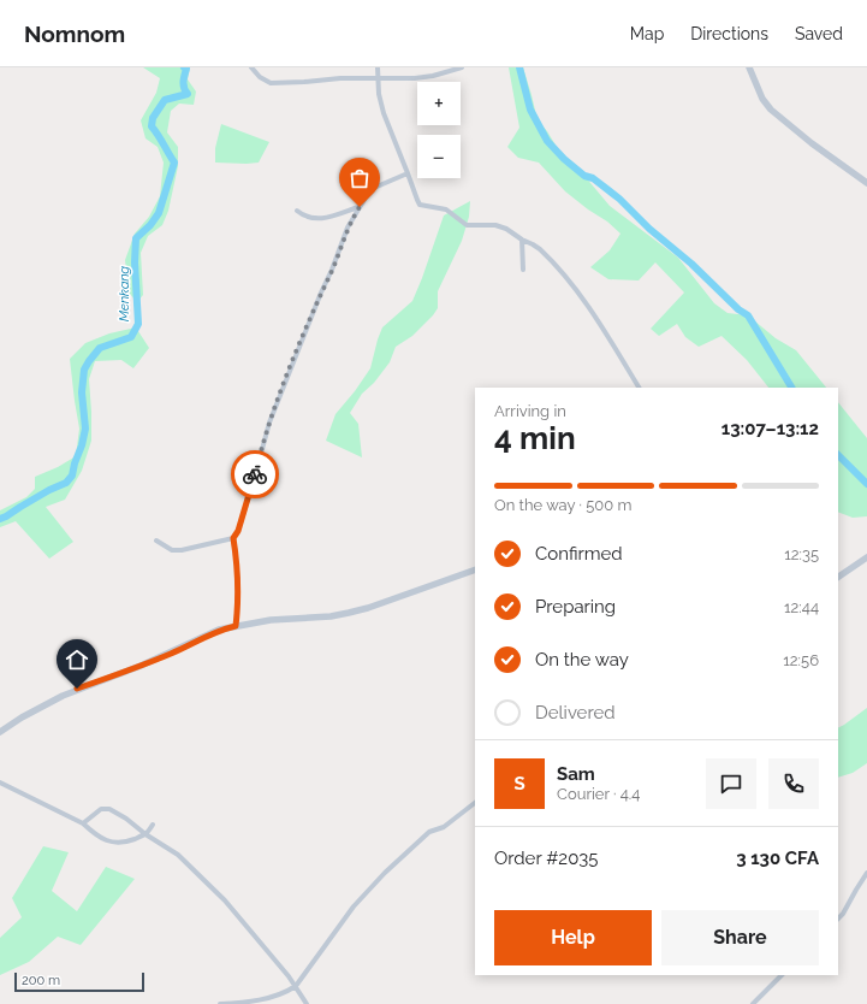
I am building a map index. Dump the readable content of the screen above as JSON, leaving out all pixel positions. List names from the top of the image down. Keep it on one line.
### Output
{"water":["Menkang"],"scale_bar":"200 m","page":{"header":"Nomnom","nav":["Map","Directions","Saved"],"map_buttons":["+","−"],"heading":["4 min","Arriving in","13:07–13:12"],"panel":["Sam","Courier · 4.4","Order #2035","3 130 CFA"],"bar":"On the way · 500 m","list":[["Confirmed","12:35"],["Preparing","12:44"],["On the way","12:56"],"Delivered"],"round":"S","buttons":["Help","Share"],"scale":"200 m"}}
